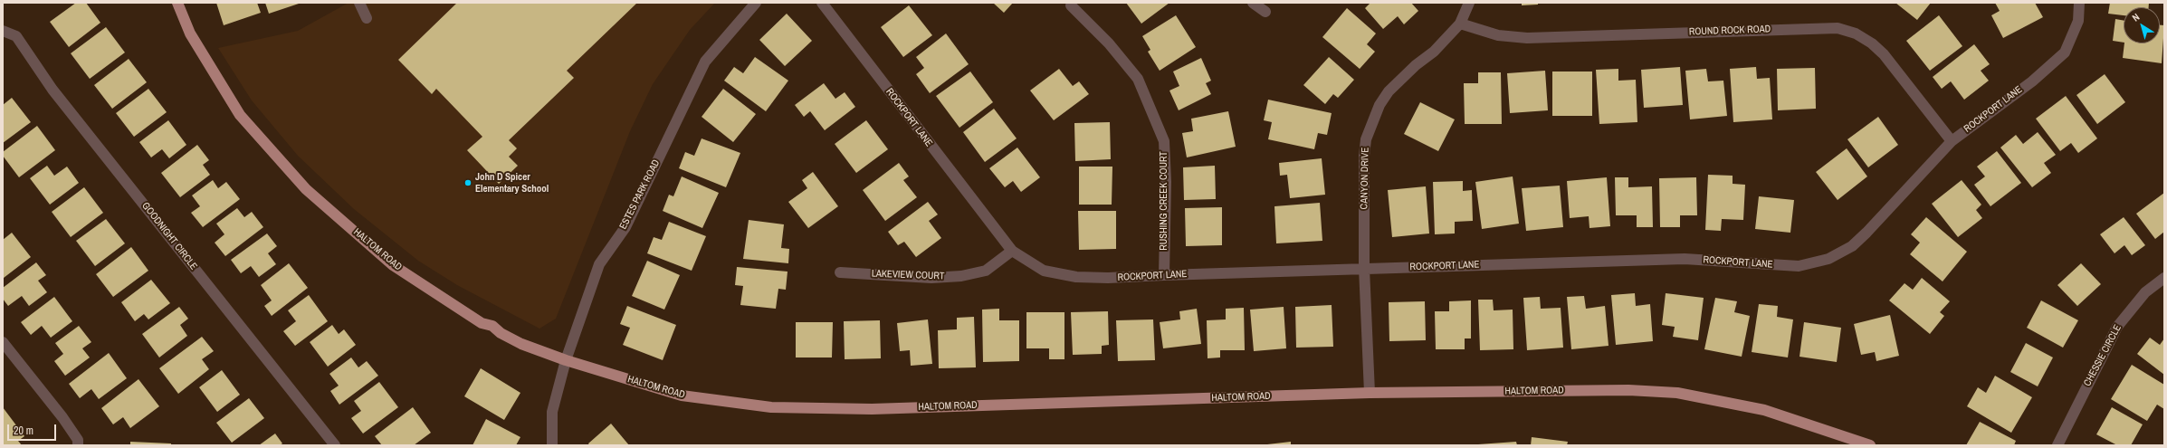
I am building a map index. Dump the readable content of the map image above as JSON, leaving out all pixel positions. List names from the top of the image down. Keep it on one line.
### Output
{"streets":{"main road":["HALTOM ROAD"],"street":["ROUND ROCK ROAD","ROCKPORT LANE","CANYON DRIVE","ESTES PARK ROAD","RUSHING CREEK COURT","GOODNIGHT CIRCLE","LAKEVIEW COURT","CHESSIE CIRCLE"]},"crossings":[["ROUND ROCK ROAD","ROCKPORT LANE"],["ROUND ROCK ROAD","CANYON DRIVE"],["ROCKPORT LANE","CANYON DRIVE"],["ROCKPORT LANE","RUSHING CREEK COURT"],["ROCKPORT LANE","LAKEVIEW COURT"],["CANYON DRIVE","HALTOM ROAD"],["ESTES PARK ROAD","HALTOM ROAD"]],"places":["John D Spicer Elementary School"],"scale_bar":"20 m","north":"top left"}
